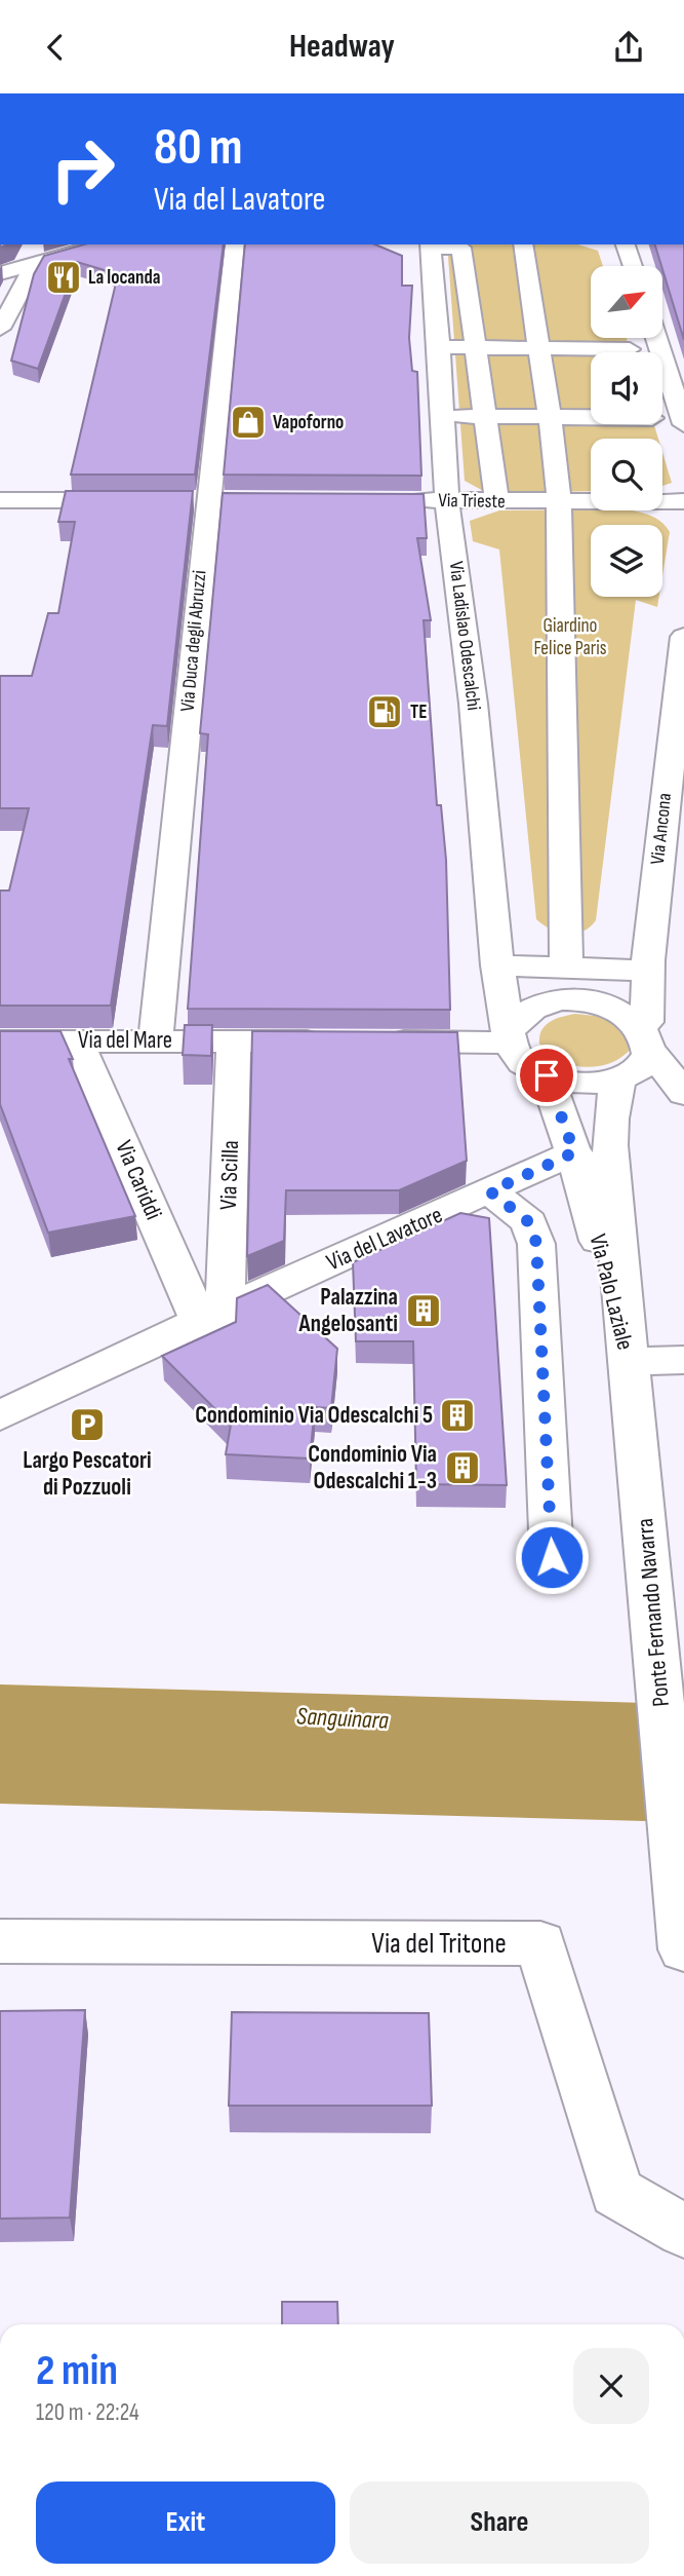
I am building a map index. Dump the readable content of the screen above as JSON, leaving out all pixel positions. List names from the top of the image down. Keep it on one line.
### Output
{"streets":{"street":["Via Trieste","Via Ladislao Odescalchi","Via Duca degli Abruzzi","Via Ancona","Via del Mare","Via Scilla","Via Cariddi","Via del Lavatore","Via Palo Laziale","Ponte Fernando Navarra","Via del Tritone"]},"crossings":[["Via Trieste","Via Ladislao Odescalchi"],["Via Duca degli Abruzzi","Via del Mare"],["Via del Mare","Via Scilla"],["Via del Mare","Via Cariddi"],["Via Scilla","Via Cariddi"],["Via Scilla","Via del Lavatore"],["Via Cariddi","Via del Lavatore"],["Via del Lavatore","Via Palo Laziale"],["Via Palo Laziale","Ponte Fernando Navarra"]],"water":["Sanguinara"],"parks":["Giardino Felice Paris"],"places":{"restaurant":["La locanda"],"shop":["Vapoforno"],"fuel station":["TE"],"building":["Palazzina Angelosanti","Condominio Via Odescalchi 5","Condominio Via Odescalchi 1-3"],"parking":["Largo Pescatori di Pozzuoli"]},"north":"top right","page":{"header":"Headway","turn":["80 m","Via del Lavatore"],"heading":["2 min","120 m · 22:24"],"buttons":["Exit","Share"]}}
